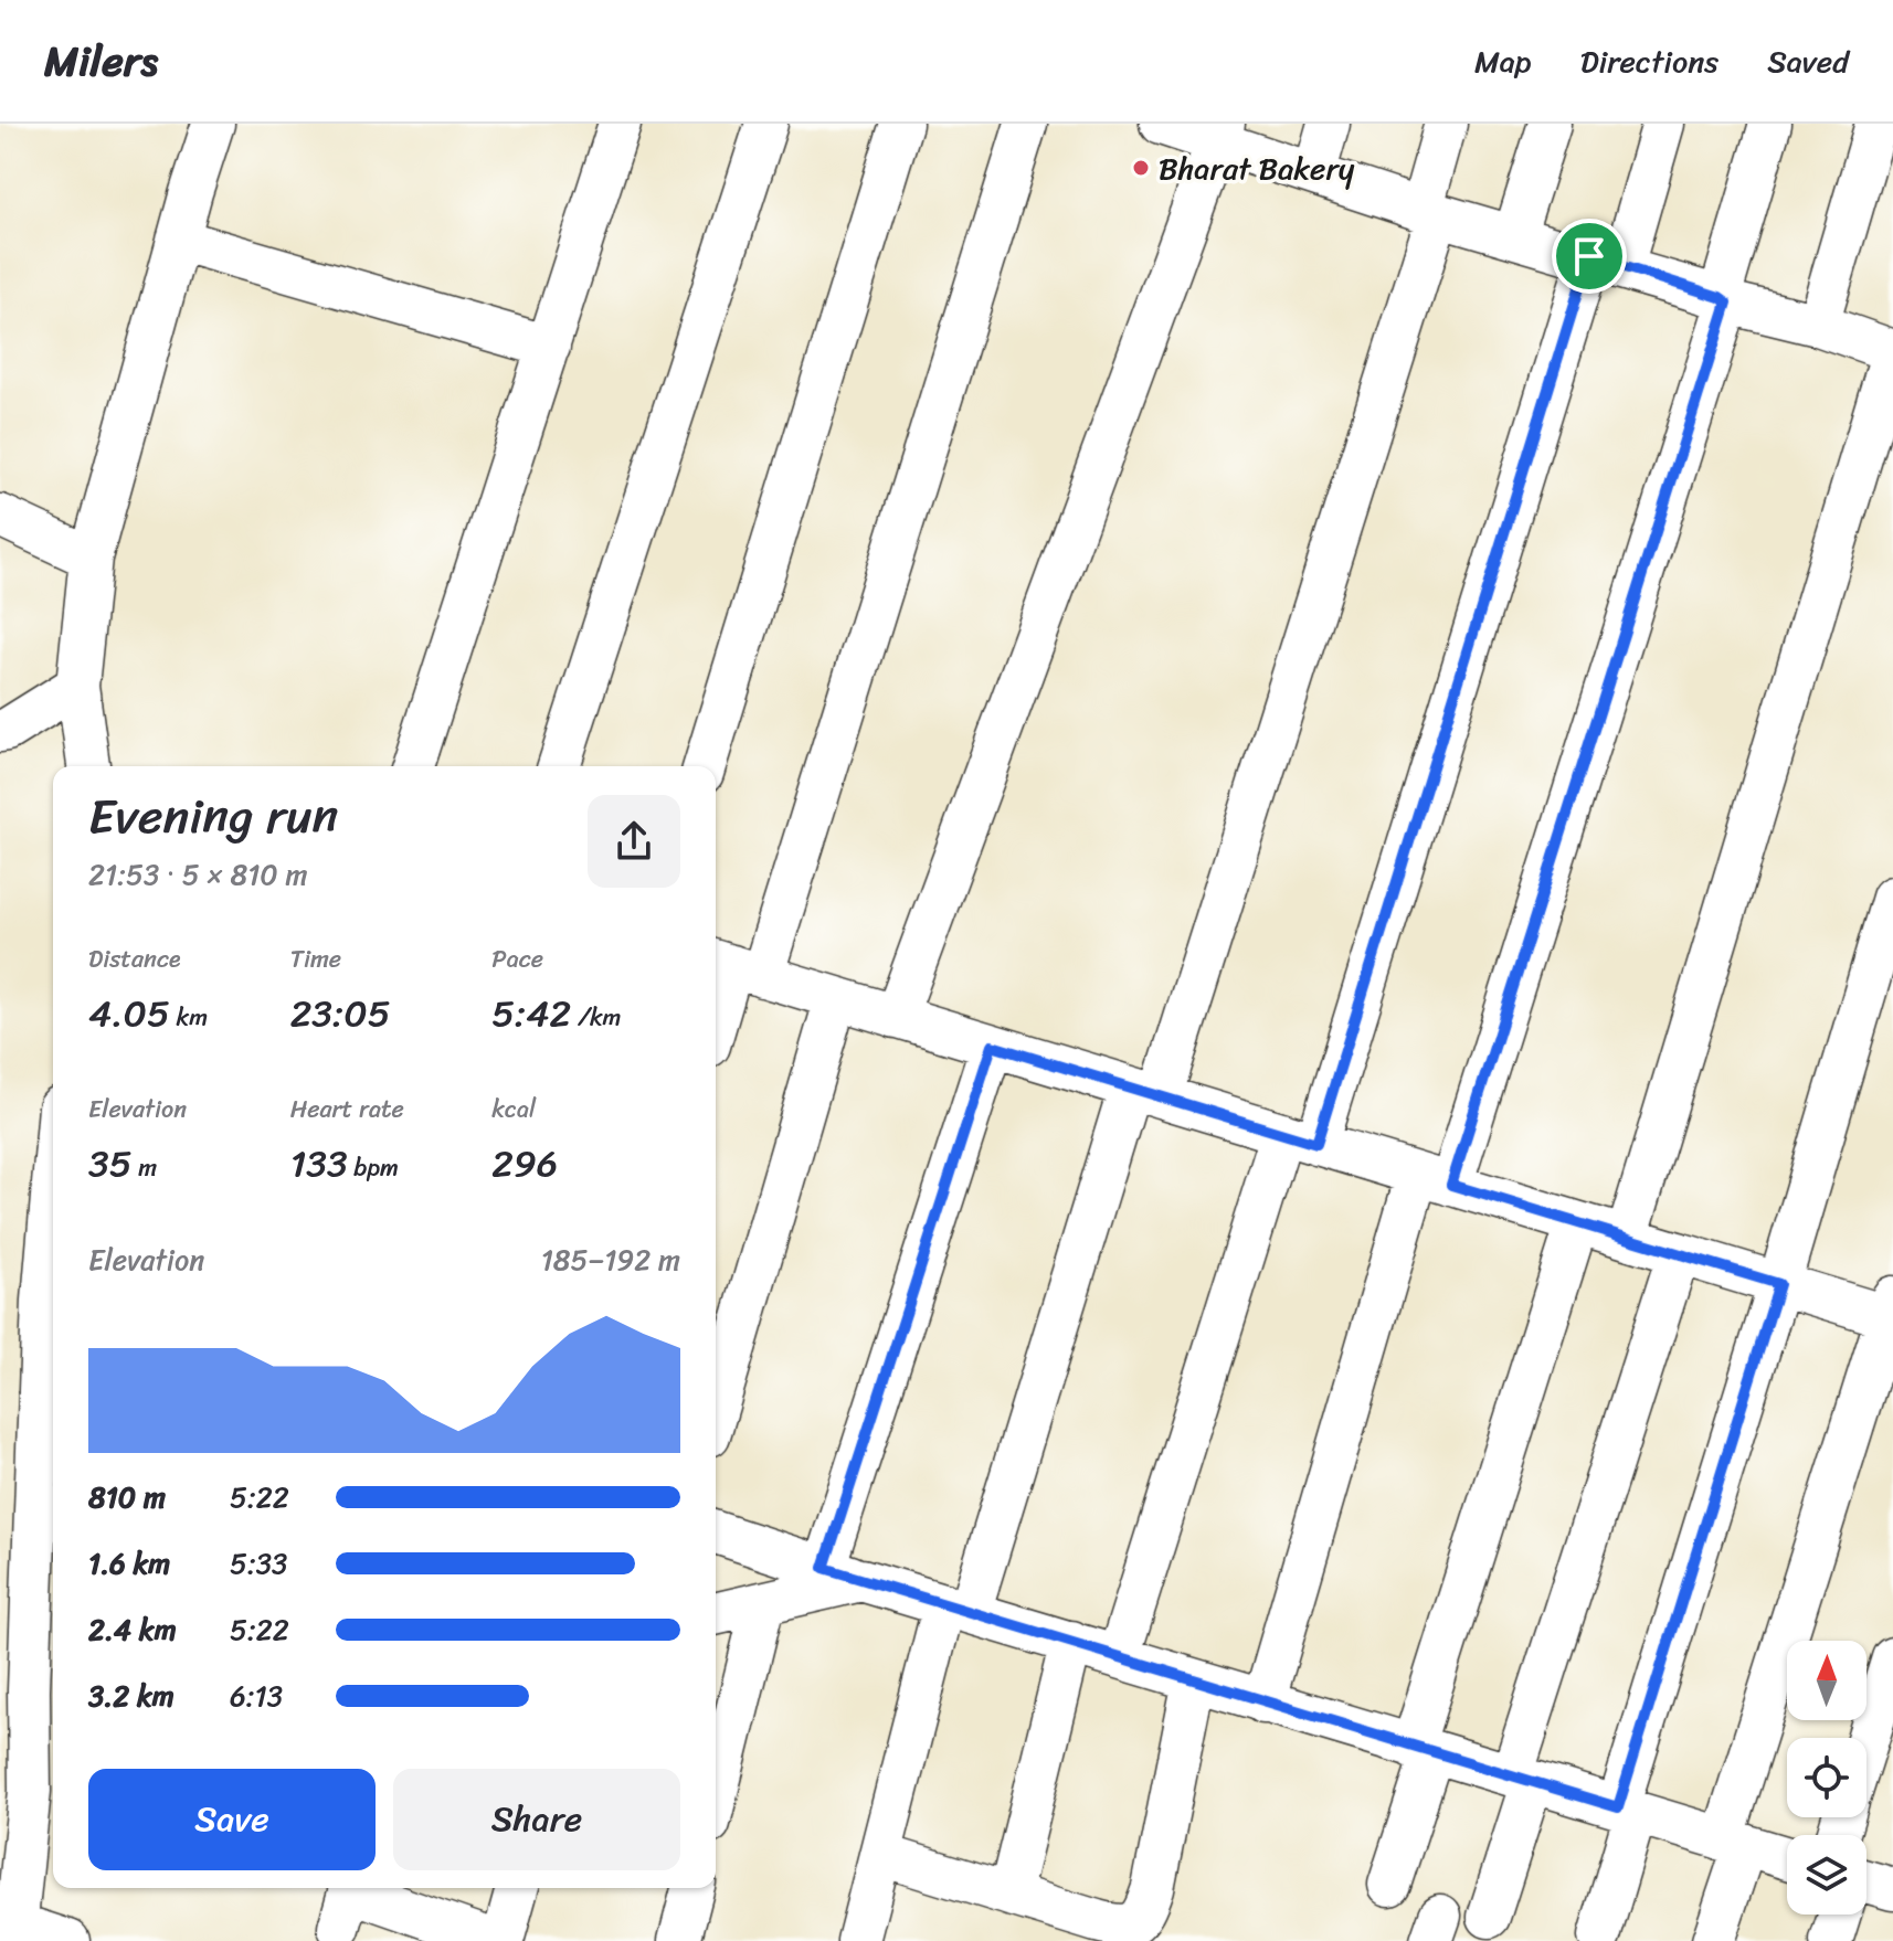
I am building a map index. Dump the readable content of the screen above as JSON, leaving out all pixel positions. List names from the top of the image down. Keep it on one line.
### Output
{"places":["Bharat Bakery"],"north":"top","page":{"header":"Milers","nav":["Map","Directions","Saved"],"heading":["Evening run","21:53 · 5 × 810 m"],"stats":[["Distance","4.05 km"],["Time","23:05"],["Pace","5:42 /km"],["Elevation","35 m"],["Heart rate","133 bpm"],["kcal","296"]],"chart":["Elevation","185–192 m"],"list":[{"name":"810 m","note":"5:22"},{"name":"1.6 km","note":"5:33"},{"name":"2.4 km","note":"5:22"},{"name":"3.2 km","note":"6:13"}],"buttons":["Save","Share"]}}
